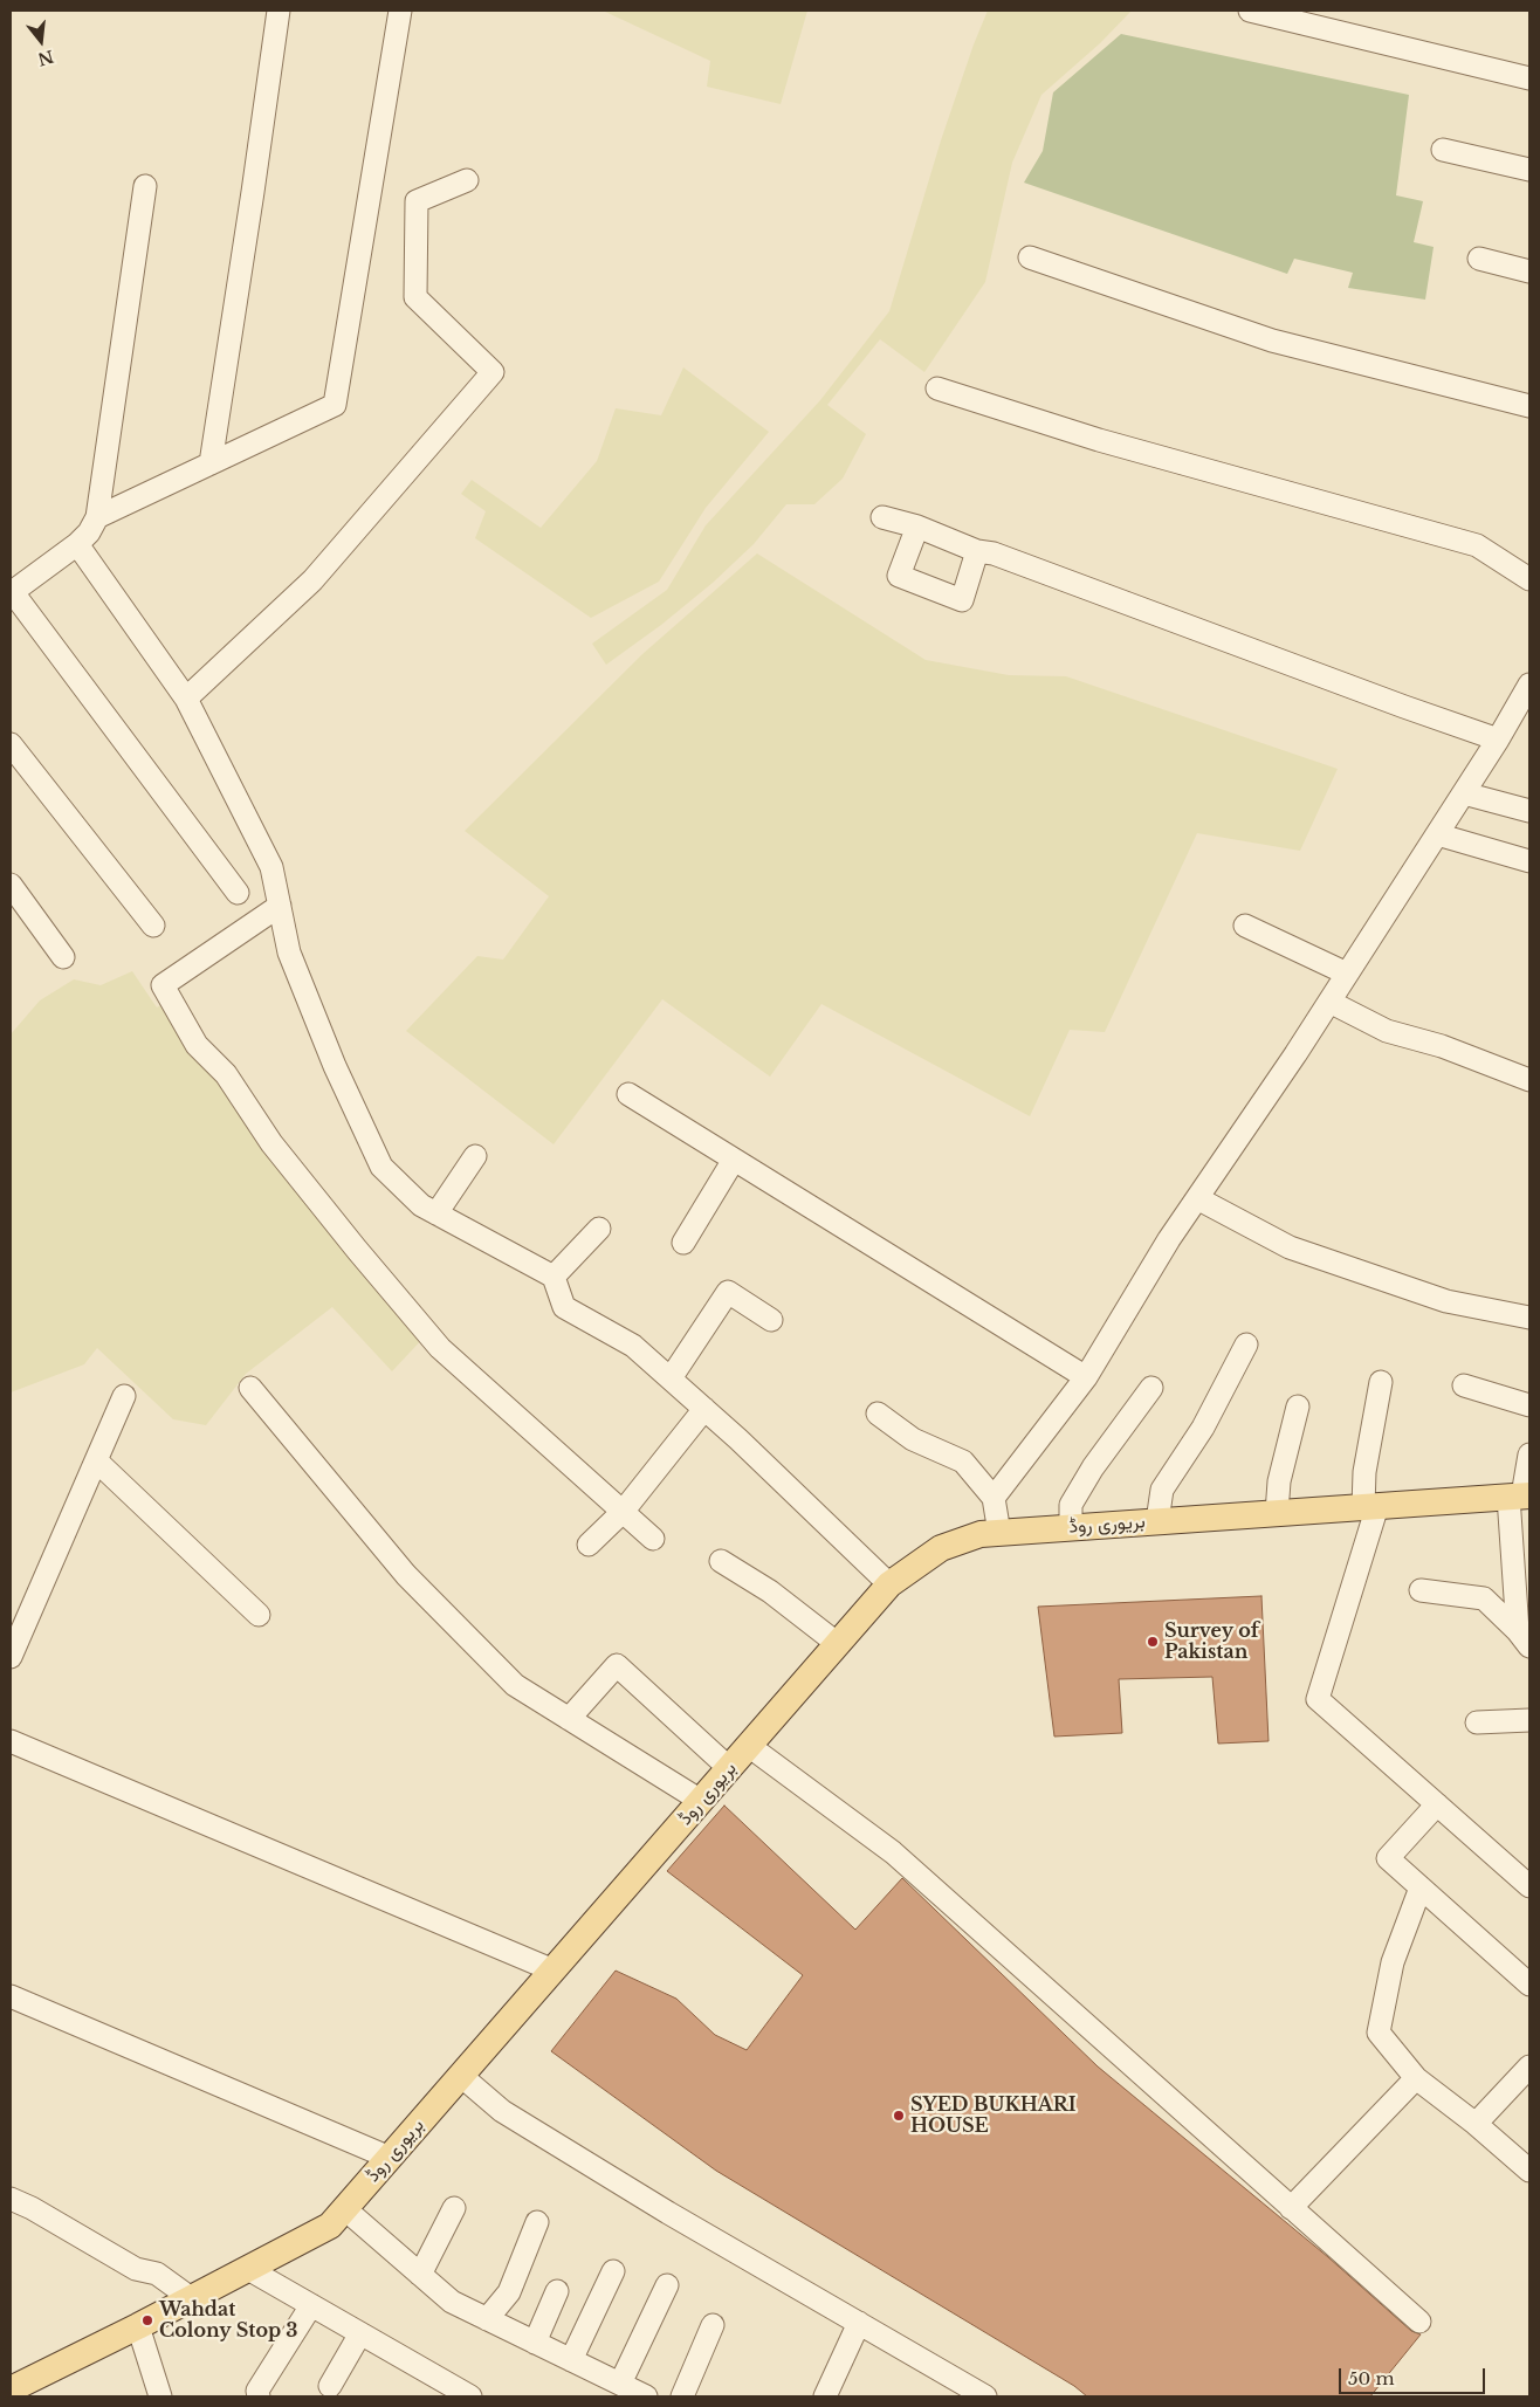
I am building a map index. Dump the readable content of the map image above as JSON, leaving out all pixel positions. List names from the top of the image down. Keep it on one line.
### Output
{"streets":{"main road":["بریوری روڈ"]},"places":["Survey of Pakistan","SYED BUKHARI HOUSE","Wahdat Colony Stop 3"],"scale_bar":"50 m","north":"bottom"}
